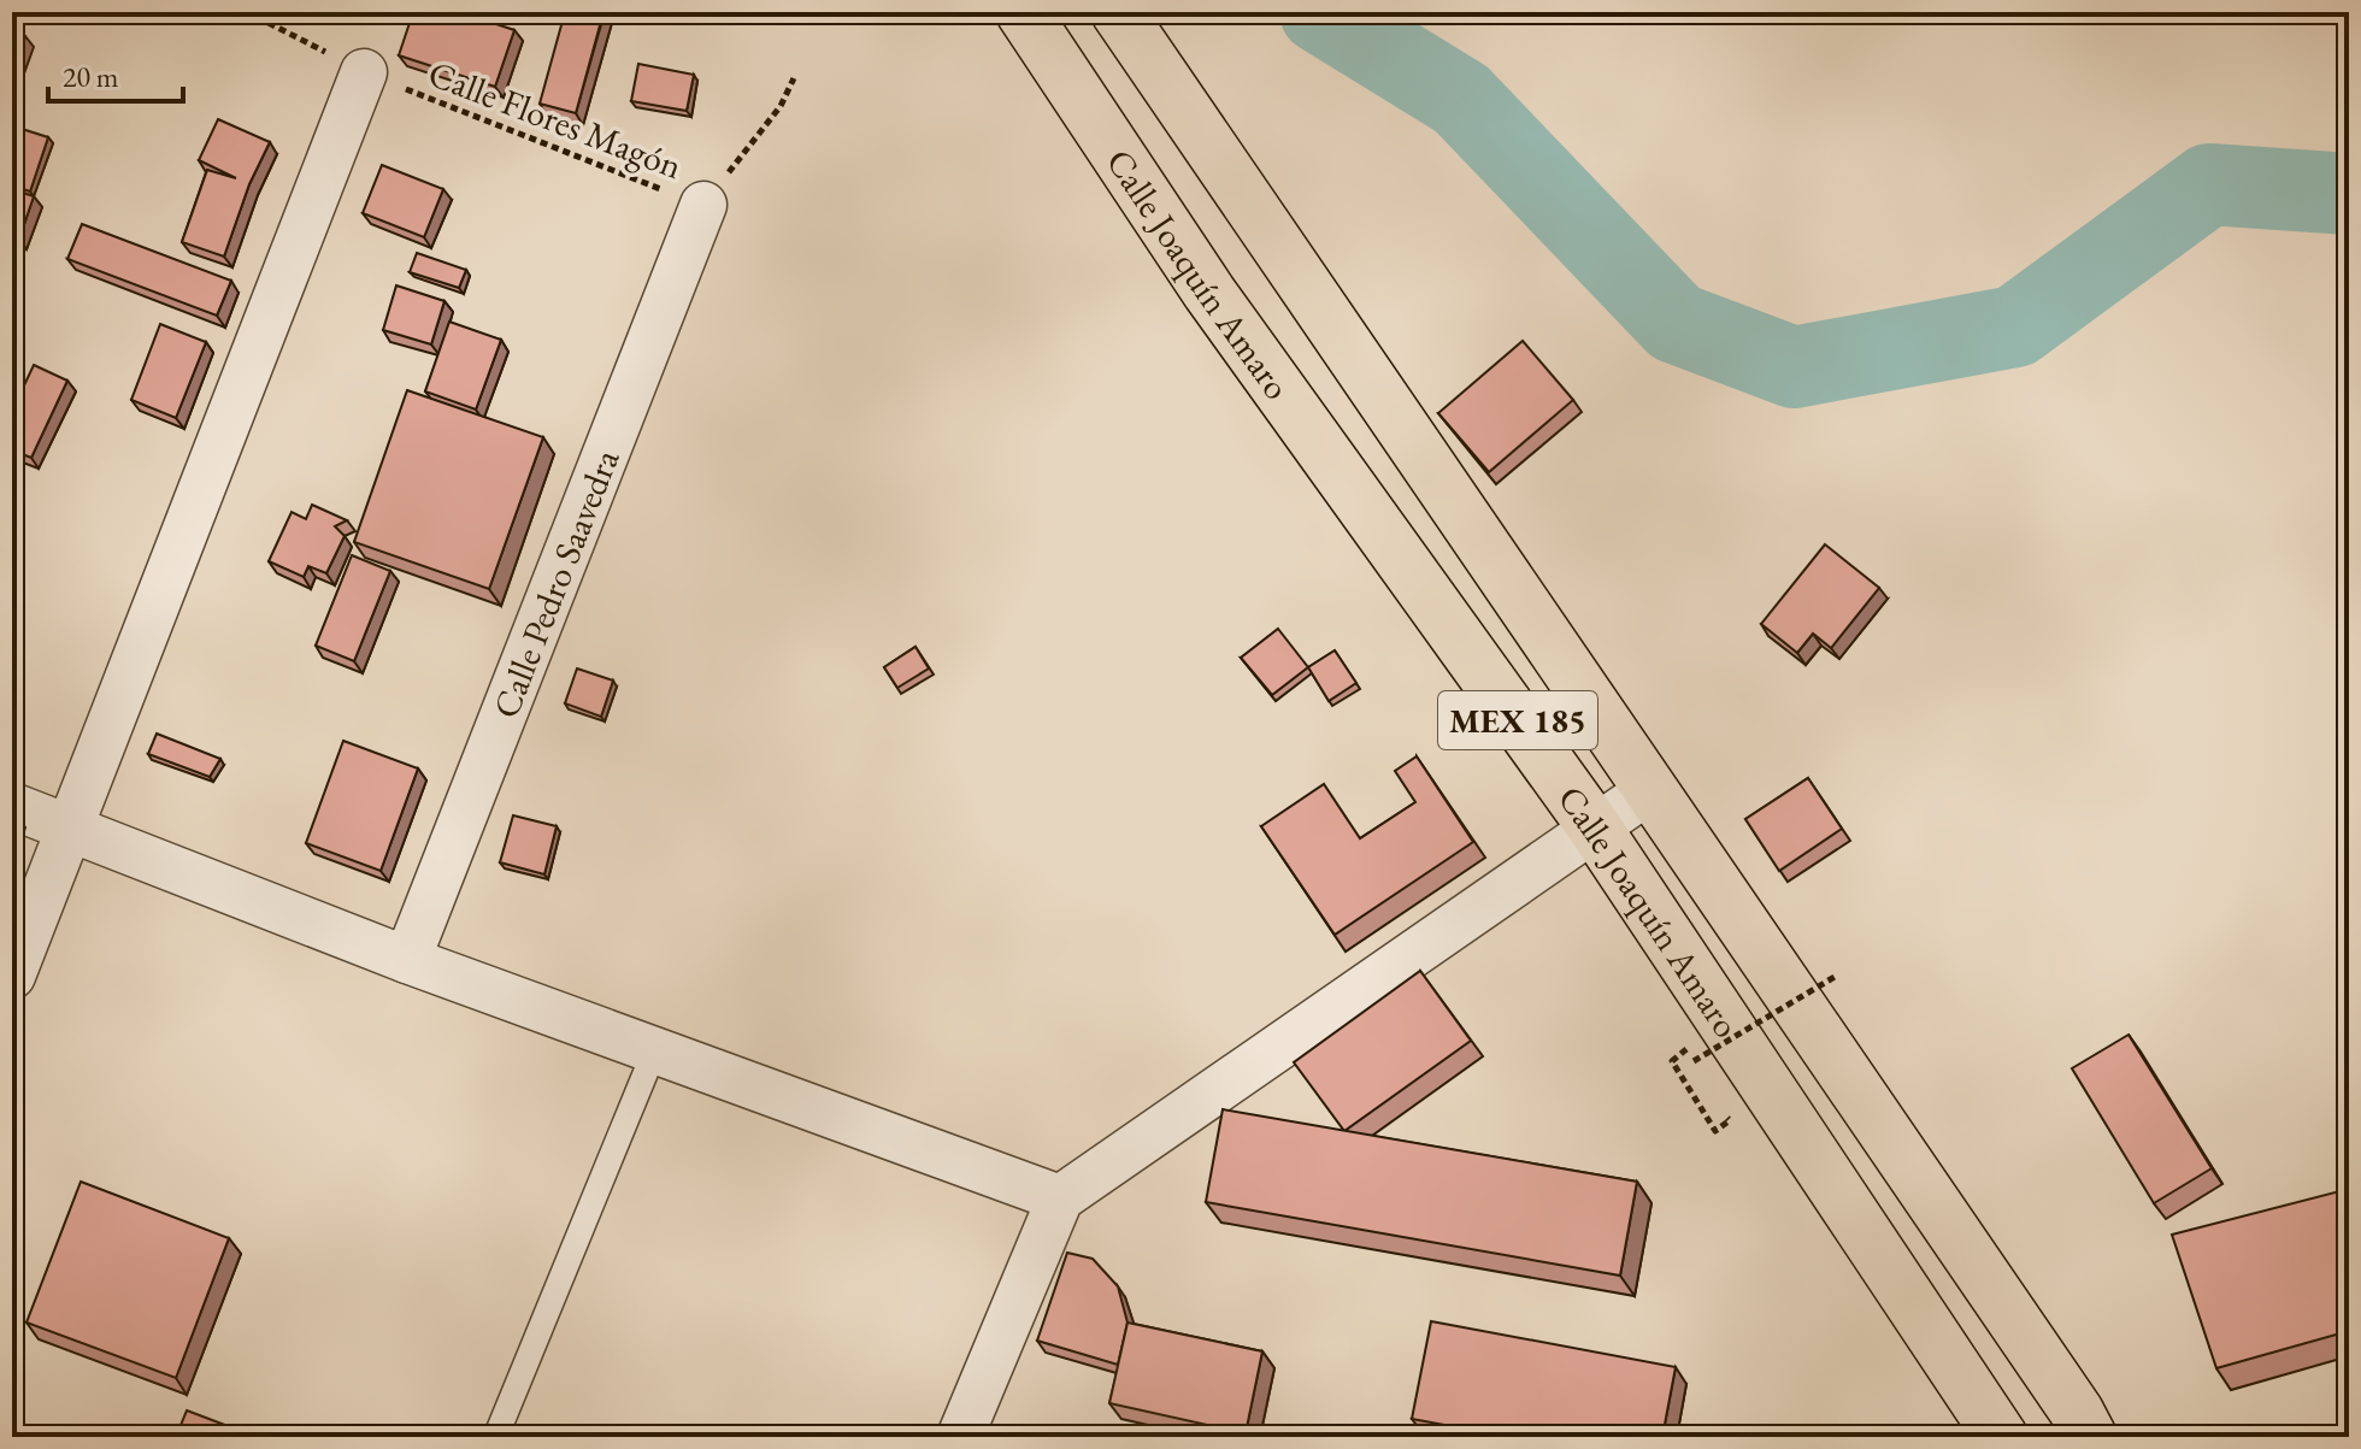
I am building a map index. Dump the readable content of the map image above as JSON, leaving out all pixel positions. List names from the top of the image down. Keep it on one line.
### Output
{"streets":{"main road":["Calle Joaquín Amaro","MEX 185"],"street":["Calle Pedro Saavedra"],"path":["Calle Flores Magón"]},"crossings":[["Calle Flores Magón","Calle Pedro Saavedra"]],"scale_bar":"20 m"}
